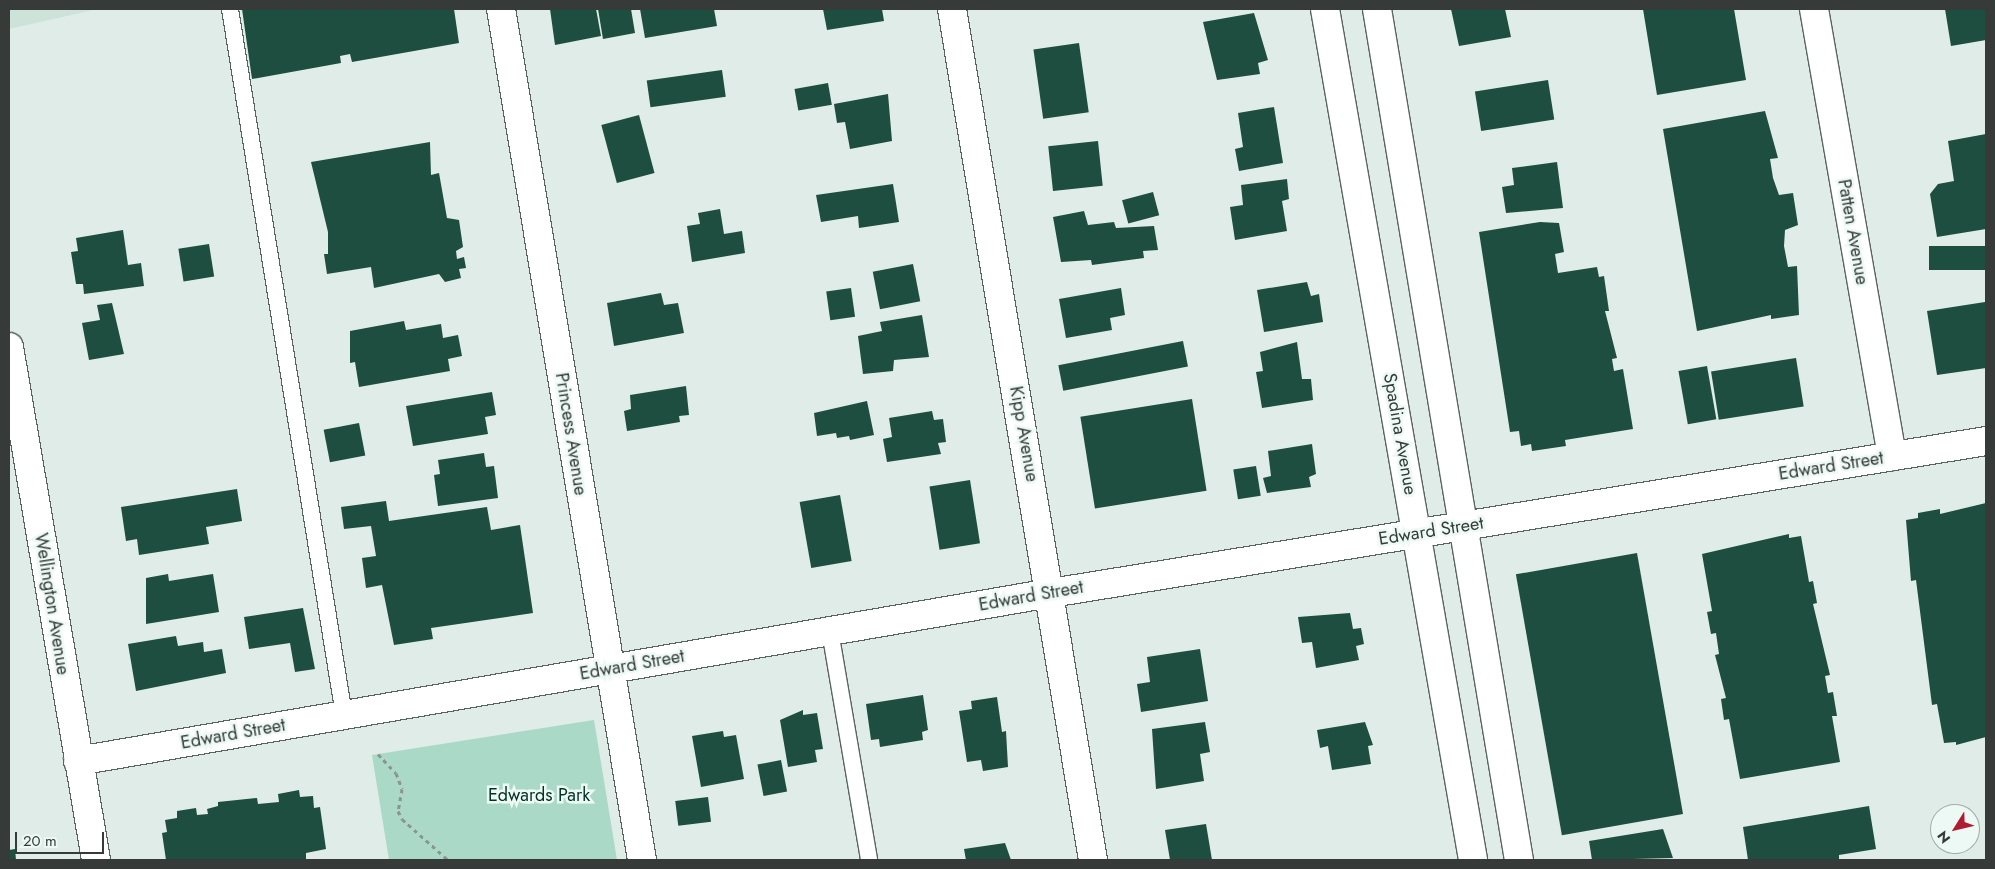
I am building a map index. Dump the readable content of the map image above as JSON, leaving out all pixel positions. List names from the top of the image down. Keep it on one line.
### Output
{"streets":{"street":["Patten Avenue","Princess Avenue","Kipp Avenue","Spadina Avenue","Edward Street","Wellington Avenue"]},"crossings":[["Patten Avenue","Edward Street"],["Princess Avenue","Edward Street"],["Kipp Avenue","Edward Street"],["Spadina Avenue","Edward Street"],["Edward Street","Wellington Avenue"]],"parks":["Edwards Park"],"scale_bar":"20 m","north":"bottom left"}
